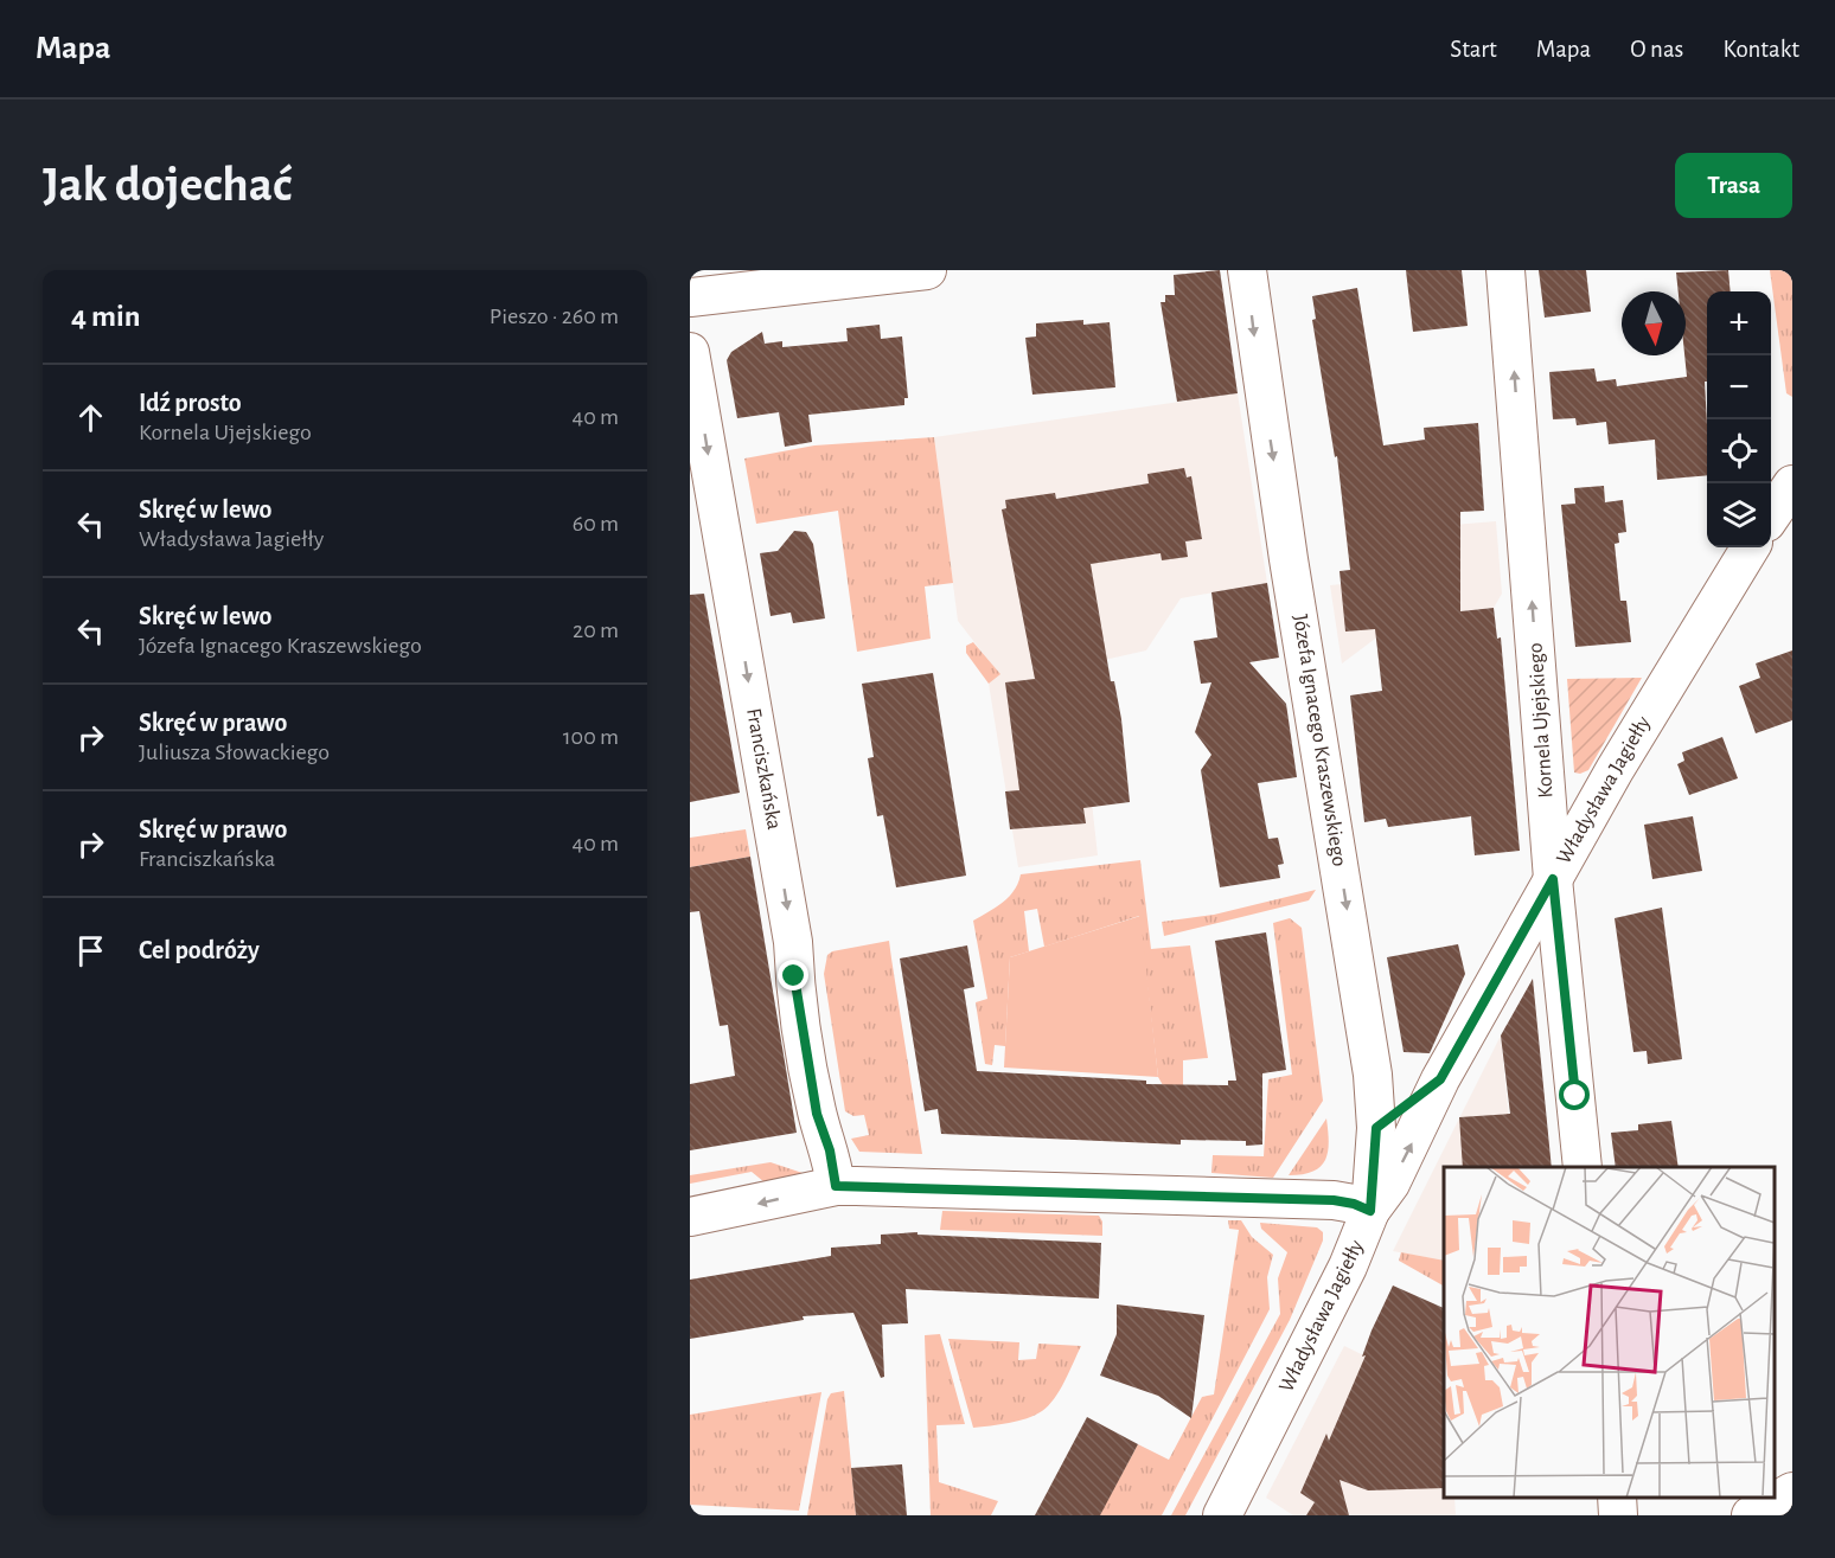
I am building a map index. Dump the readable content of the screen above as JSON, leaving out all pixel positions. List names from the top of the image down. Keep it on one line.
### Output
{"streets":{"street":["Kornela Ujejskiego","Józefa Ignacego Kraszewskiego","Franciszkańska","Władysława Jagiełły"]},"crossings":[["Kornela Ujejskiego","Władysława Jagiełły"],["Józefa Ignacego Kraszewskiego","Władysława Jagiełły"]],"one_way":["Kornela Ujejskiego","Józefa Ignacego Kraszewskiego","Franciszkańska"],"north":"bottom","page":{"header":"Mapa","nav":["Start","Mapa","O nas","Kontakt"],"buttons":"Trasa","title":"Jak dojechać","heading":["4 min","Pieszo · 260 m"],"map_buttons":["+","−"],"list":[["Idź prosto","Kornela Ujejskiego","40 m"],["Skręć w lewo","Władysława Jagiełły","60 m"],["Skręć w lewo","Józefa Ignacego Kraszewskiego","20 m"],["Skręć w prawo","Juliusza Słowackiego","100 m"],["Skręć w prawo","Franciszkańska","40 m"],"Cel podróży"]}}
